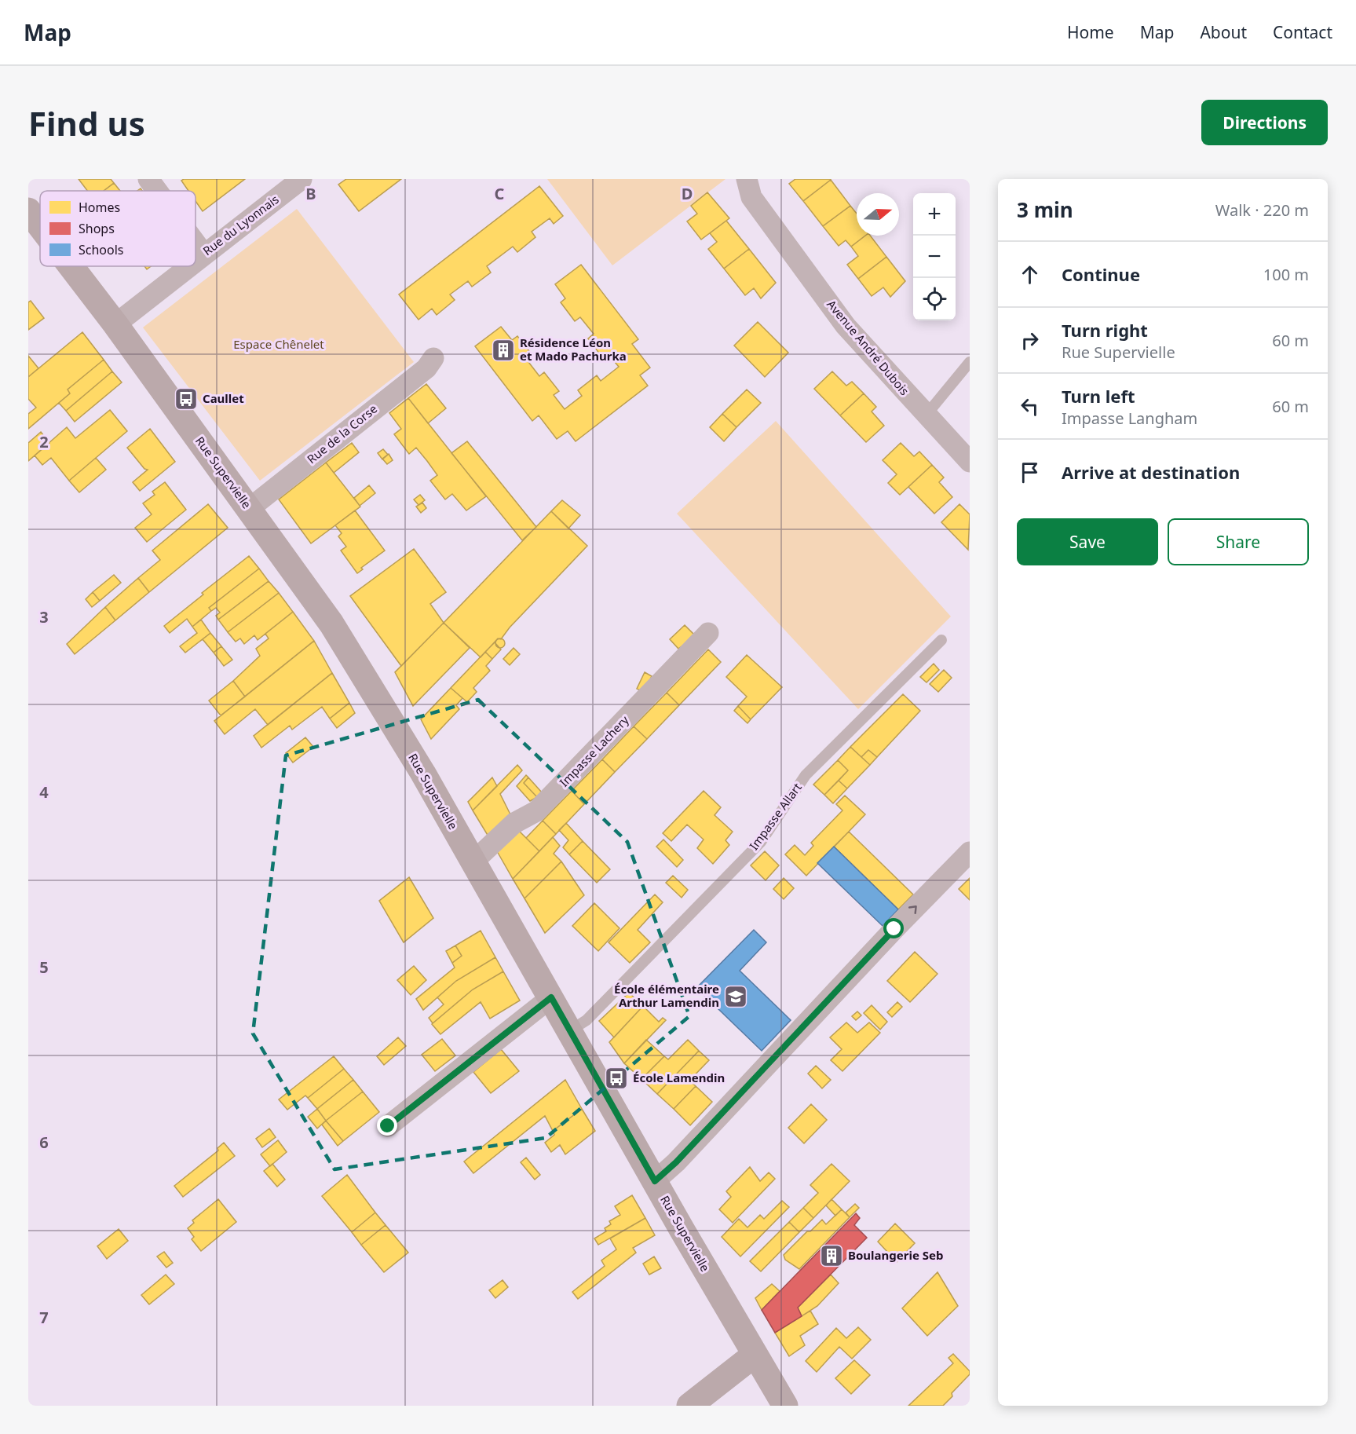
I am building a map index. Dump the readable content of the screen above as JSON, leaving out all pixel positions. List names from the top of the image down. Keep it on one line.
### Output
{"streets":{"main road":["Rue Supervielle"],"street":["Rue du Lyonnais","Avenue André Dubois","Rue de la Corse","Impasse Lachery"],"lane":["Impasse Allart"]},"crossings":[["Rue du Lyonnais","Rue Supervielle"],["Rue de la Corse","Rue Supervielle"],["Rue Supervielle","Impasse Lachery"],["Rue Supervielle","Impasse Allart"]],"parks":["Espace Chênelet"],"places":{"building":["Résidence Léon et Mado Pachurka","Boulangerie Seb"],"bus stop":["Caullet","École Lamendin"],"school or university":["École élémentaire Arthur Lamendin"]},"legend":["Homes","Shops","Schools"],"north":"right","page":{"header":"Map","nav":["Home","Map","About","Contact"],"buttons":["Directions",["Save","Share"]],"title":"Find us","heading":["3 min","Walk · 220 m"],"map_buttons":["+","−"],"list":[["Continue","100 m"],["Turn right","Rue Supervielle","60 m"],["Turn left","Impasse Langham","60 m"],"Arrive at destination"]},"grid":{"columns":["B","C","D"],"rows":["2","3","4","5","6","7"]}}
